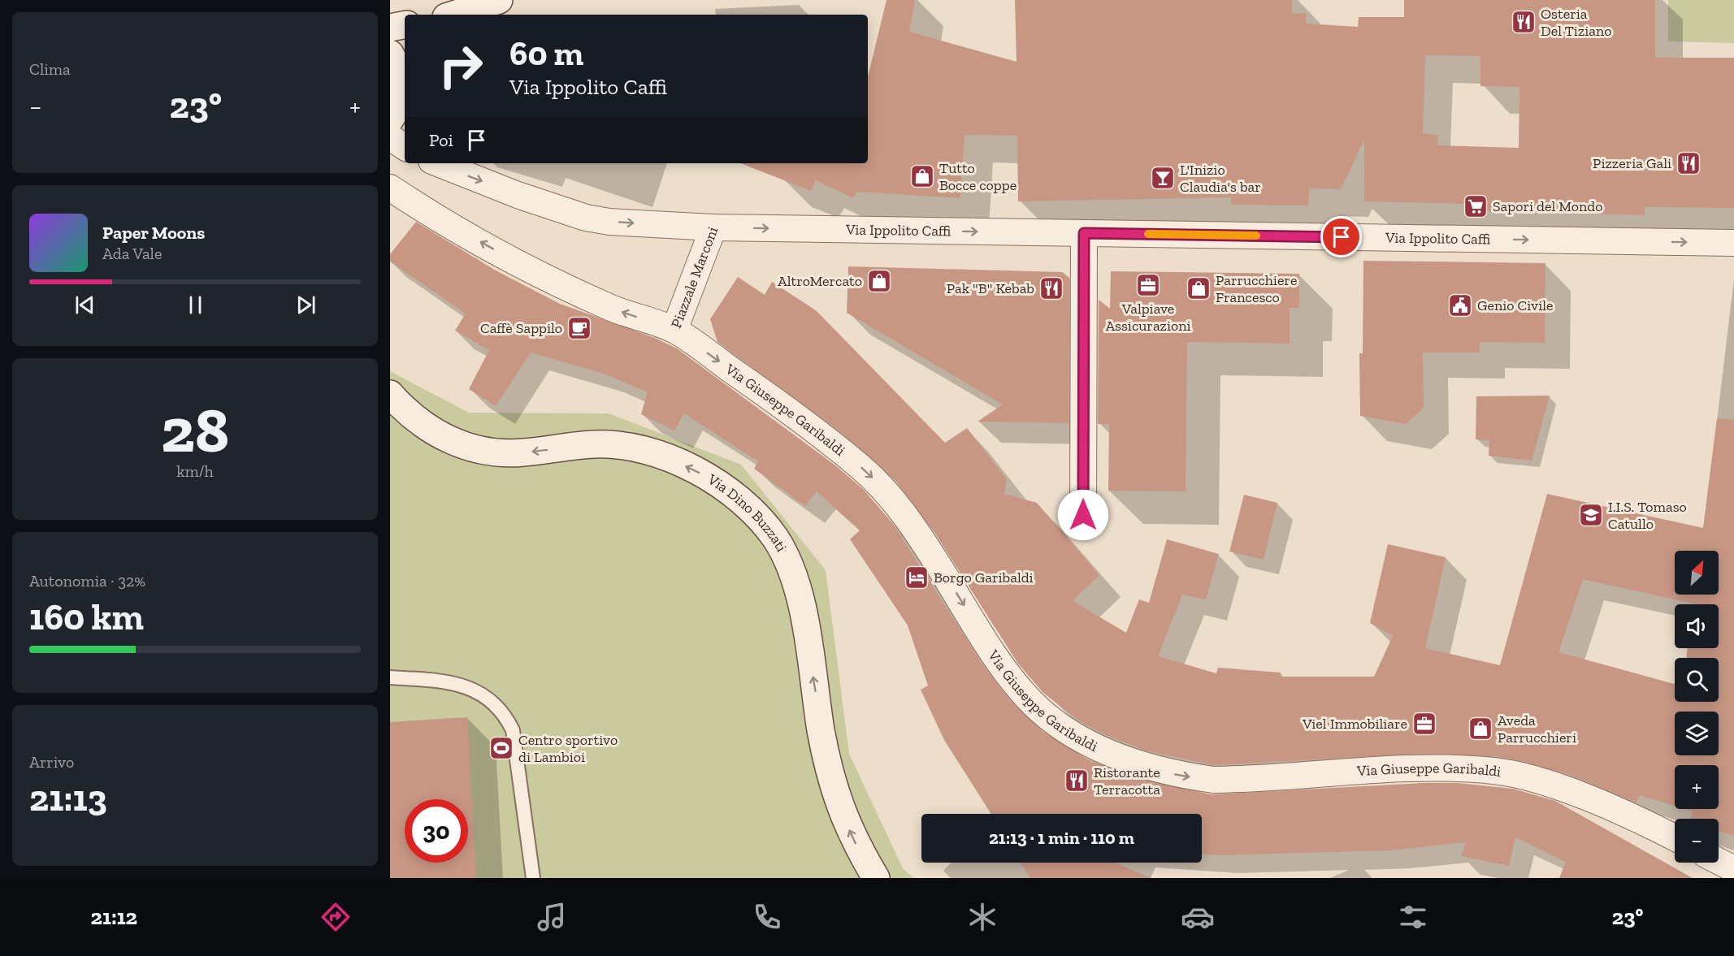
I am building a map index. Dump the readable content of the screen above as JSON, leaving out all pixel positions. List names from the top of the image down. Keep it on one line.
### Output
{"streets":{"street":["Via Ippolito Caffi","Piazzale Marconi","Via Giuseppe Garibaldi","Via Dino Buzzati"]},"crossings":[["Via Ippolito Caffi","Piazzale Marconi"],["Piazzale Marconi","Via Giuseppe Garibaldi"]],"one_way":["Via Ippolito Caffi","Via Giuseppe Garibaldi","Via Dino Buzzati"],"places":{"restaurant":["Osteria Del Tiziano","Pizzeria Gali","Pak \"B\" Kebab","Ristorante Terracotta"],"shop":["Tutto Bocce coppe","AltroMercato","Parrucchiere Francesco","Aveda Parrucchieri"],"bar":["L'Inizio Claudia's bar"],"supermarket":["Sapori del Mondo"],"office":["Valpiave Assicurazioni","Viel Immobiliare"],"public building":["Genio Civile"],"cafe":["Caffè Sappilo"],"school or university":["I.I.S. Tomaso Catullo"],"hotel":["Borgo Garibaldi"],"sports":["Centro sportivo di Lambioi"]},"north":"top right","page":{"tile":["Clima",["28","km/h"],["Autonomia · 32%","160 km"],["Arrivo","21:13"]],"turn":["60 m","Via Ippolito Caffi"],"heat":["−","23°","+"],"then":"Poi","song":["Paper Moons","Ada Vale"],"map_buttons":["+","−"],"limit":"30","trip":"21:13 · 1 min · 110 m","tabs":["21:12","23°"]}}
